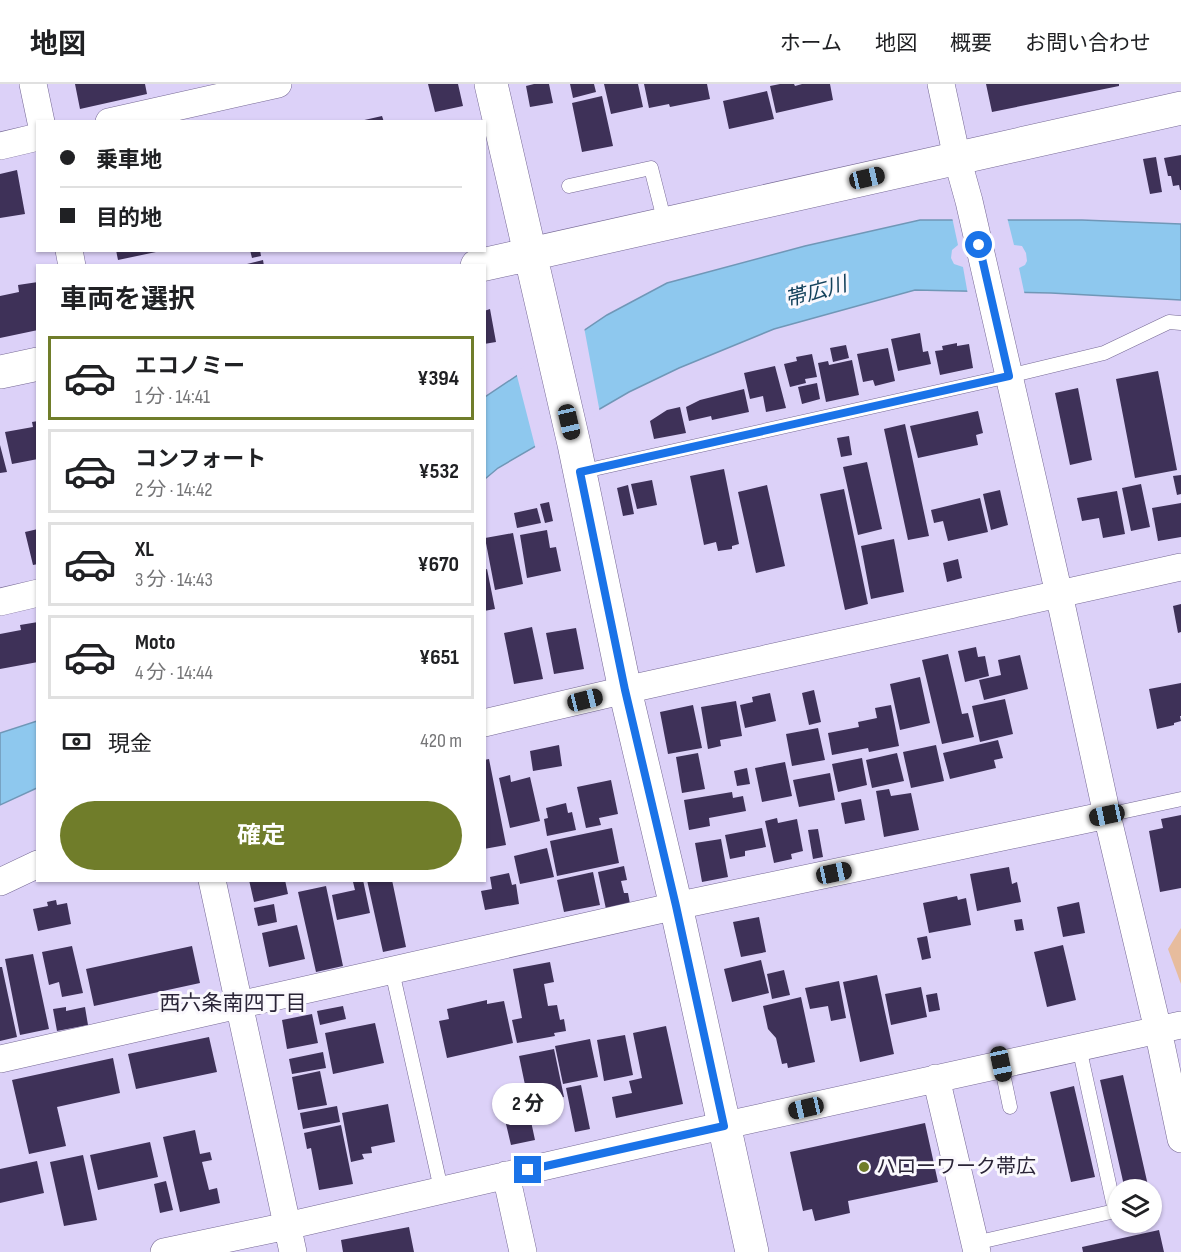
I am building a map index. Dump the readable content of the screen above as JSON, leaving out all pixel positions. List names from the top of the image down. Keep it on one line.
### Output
{"districts":["西六条南四丁目"],"water":["帯広川"],"places":["ハローワーク帯広"],"page":{"header":"地図","nav":["ホーム","地図","概要","お問い合わせ"],"banner":["乗車地","目的地"],"heading":"車両を選択","list":[{"name":"エコノミー","note":"1 分 · 14:41","value":"¥394"},{"name":"コンフォート","note":"2 分 · 14:42","value":"¥532"},{"name":"XL","note":"3 分 · 14:43","value":"¥670"},{"name":"Moto","note":"4 分 · 14:44","value":"¥651"}],"pay":["現金","420 m"],"buttons":"確定","bubble":"2 分"}}
